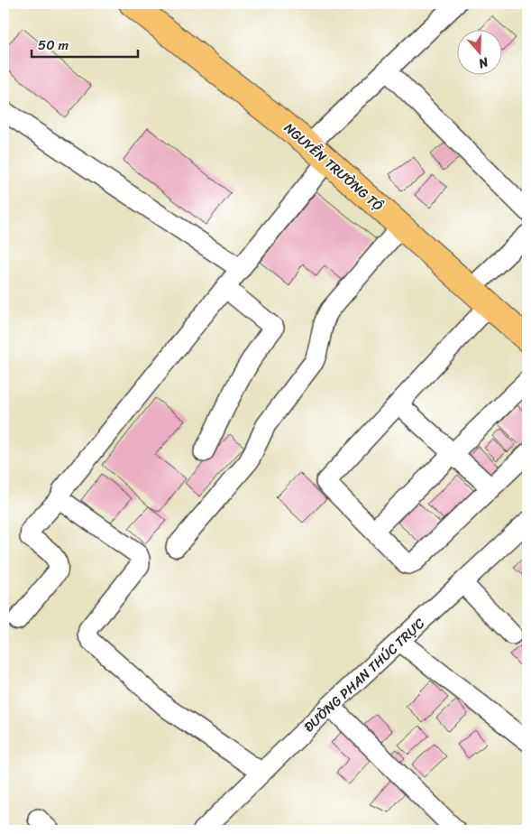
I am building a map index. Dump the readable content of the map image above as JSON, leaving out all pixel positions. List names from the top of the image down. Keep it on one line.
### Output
{"streets":{"main road":["NGUYỄN TRƯỜNG TỘ"],"street":["ĐƯỜNG PHAN THÚC TRỰC"]},"scale_bar":"50 m","north":"bottom"}
